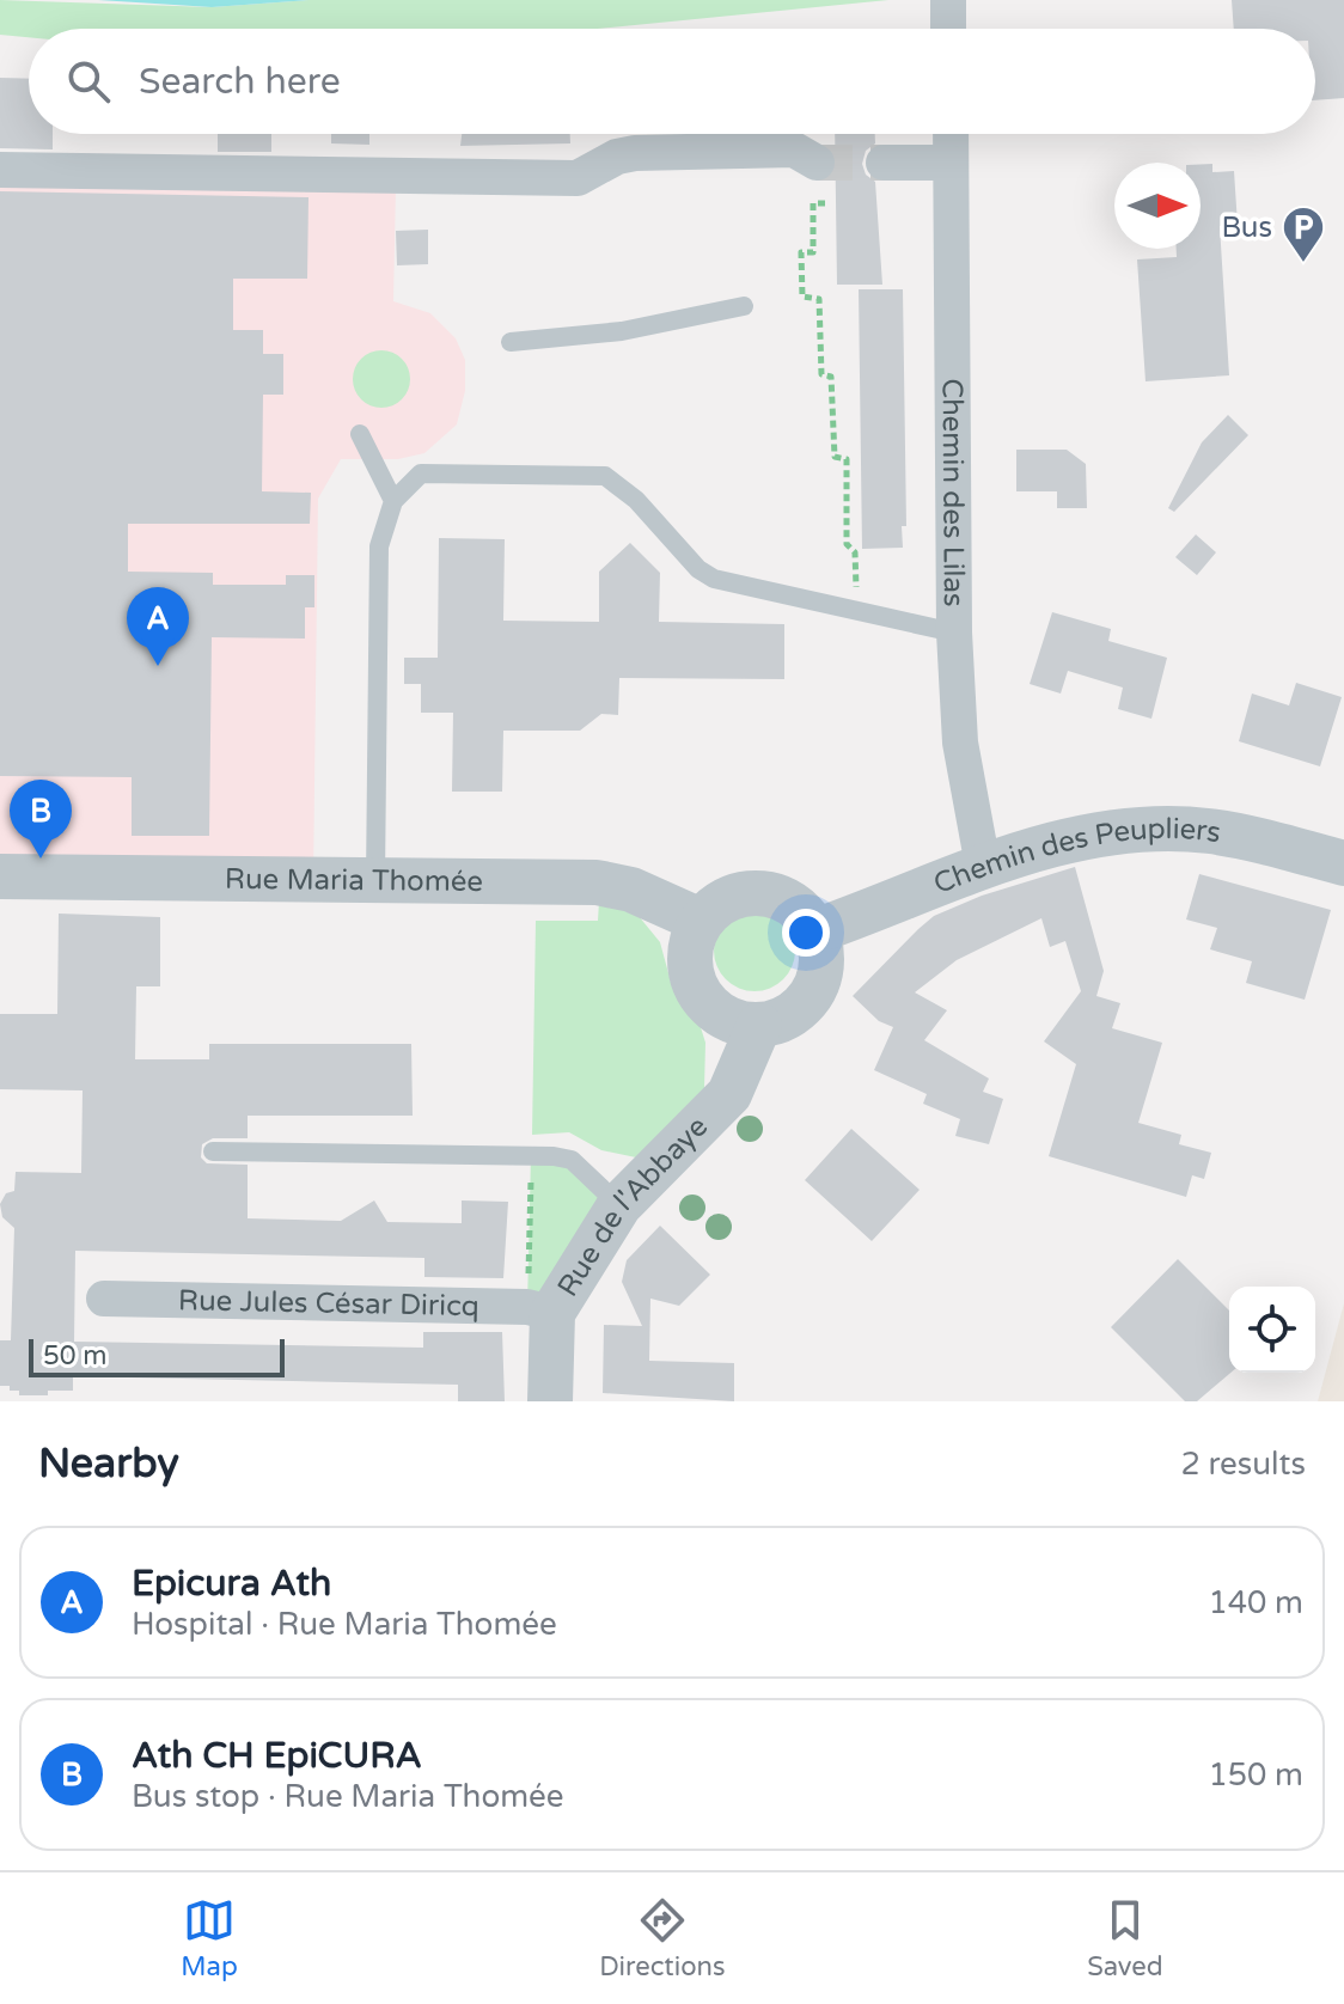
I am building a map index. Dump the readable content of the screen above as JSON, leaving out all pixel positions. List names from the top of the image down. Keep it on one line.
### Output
{"streets":{"street":["Chemin des Lilas","Chemin des Peupliers","Rue Maria Thomée","Rue de l'Abbaye","Rue Jules César Diricq"]},"crossings":[["Chemin des Lilas","Chemin des Peupliers"],["Chemin des Peupliers","Rue Maria Thomée"],["Chemin des Peupliers","Rue de l'Abbaye"],["Rue Maria Thomée","Rue de l'Abbaye"],["Rue de l'Abbaye","Rue Jules César Diricq"]],"places":{"parking":["Bus"]},"scale_bar":"50 m","north":"right","page":{"search":"Search here","pins":["A","B"],"scale":"50 m","heading":["Nearby","2 results"],"list":[{"mark":"A","name":"Epicura Ath","note":"Hospital · Rue Maria Thomée","value":"140 m"},{"mark":"B","name":"Ath CH EpiCURA","note":"Bus stop · Rue Maria Thomée","value":"150 m"}],"nav":["Map","Directions","Saved"]}}
